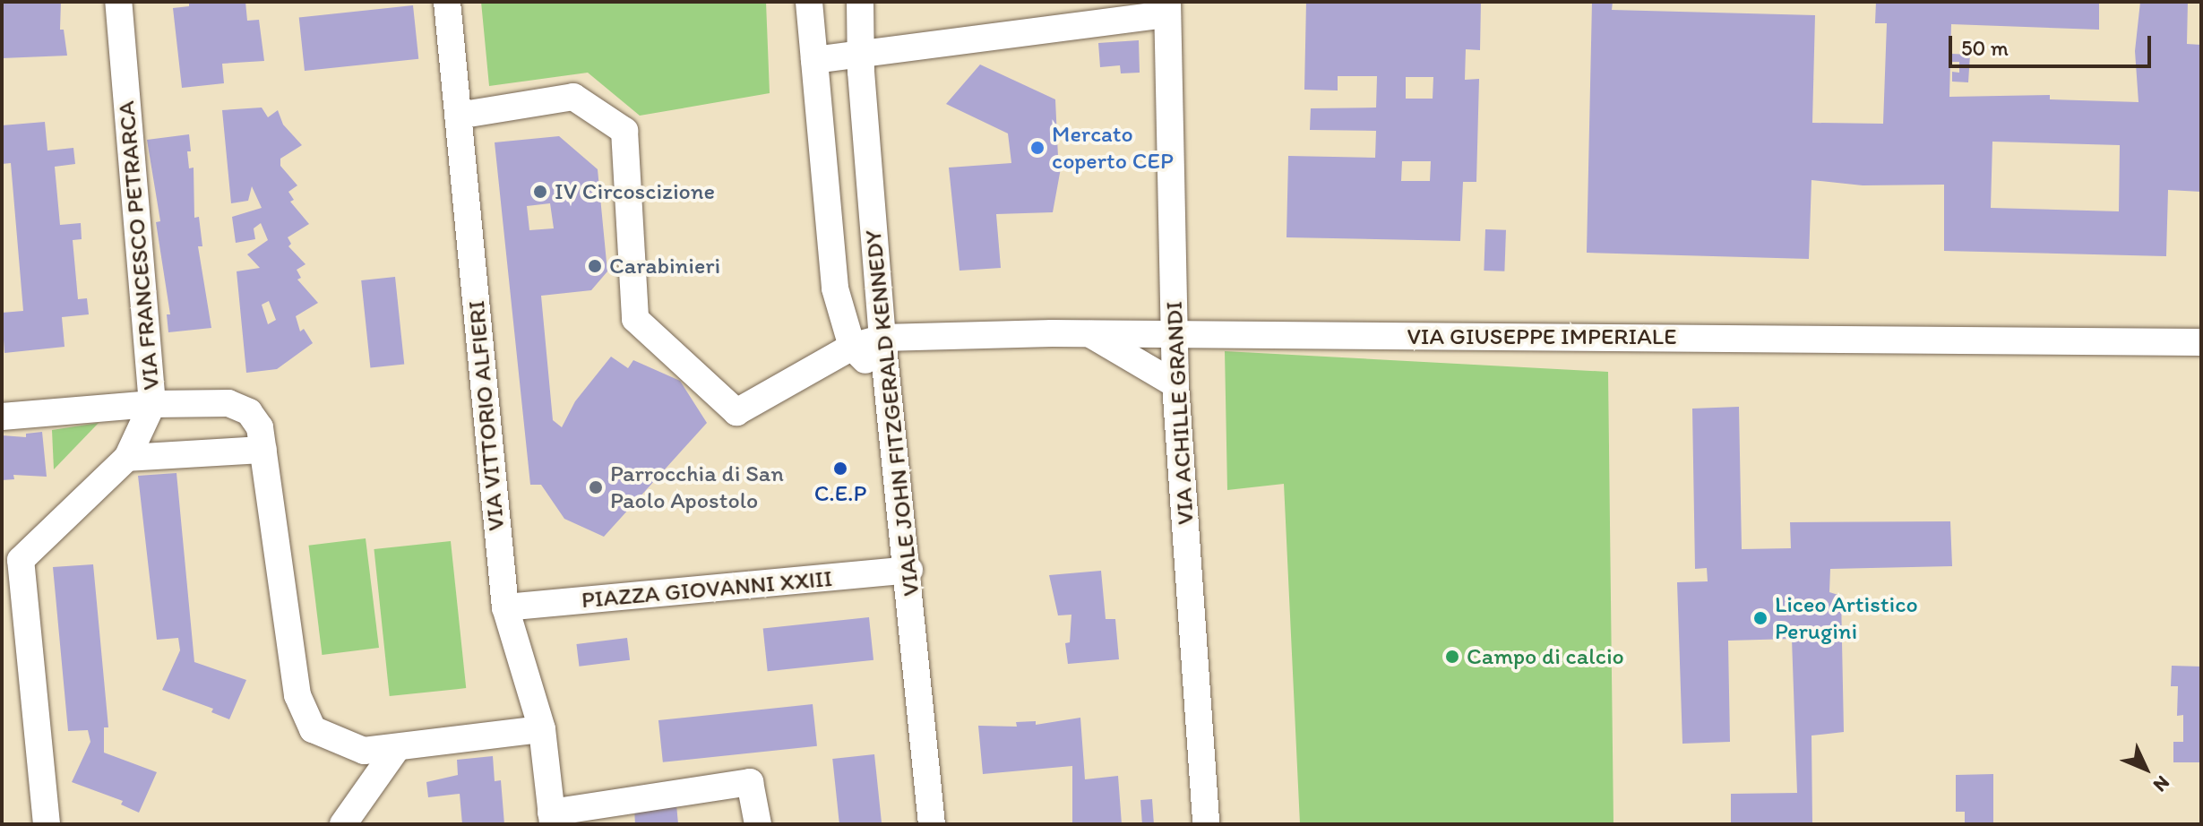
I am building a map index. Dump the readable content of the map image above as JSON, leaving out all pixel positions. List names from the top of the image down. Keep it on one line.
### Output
{"streets":{"street":["VIA FRANCESCO PETRARCA","VIA GIUSEPPE IMPERIALE","VIALE JOHN FITZGERALD KENNEDY","VIA ACHILLE GRANDI","VIA VITTORIO ALFIERI","PIAZZA GIOVANNI XXIII"]},"crossings":[["VIA GIUSEPPE IMPERIALE","VIALE JOHN FITZGERALD KENNEDY"],["VIA GIUSEPPE IMPERIALE","VIA ACHILLE GRANDI"],["VIALE JOHN FITZGERALD KENNEDY","PIAZZA GIOVANNI XXIII"],["VIA VITTORIO ALFIERI","PIAZZA GIOVANNI XXIII"]],"places":["Mercato coperto CEP","IV Circoscizione","Carabinieri","C.E.P","Parrocchia di San Paolo Apostolo","Liceo Artistico Perugini","Campo di calcio"],"scale_bar":"50 m","north":"bottom right"}
